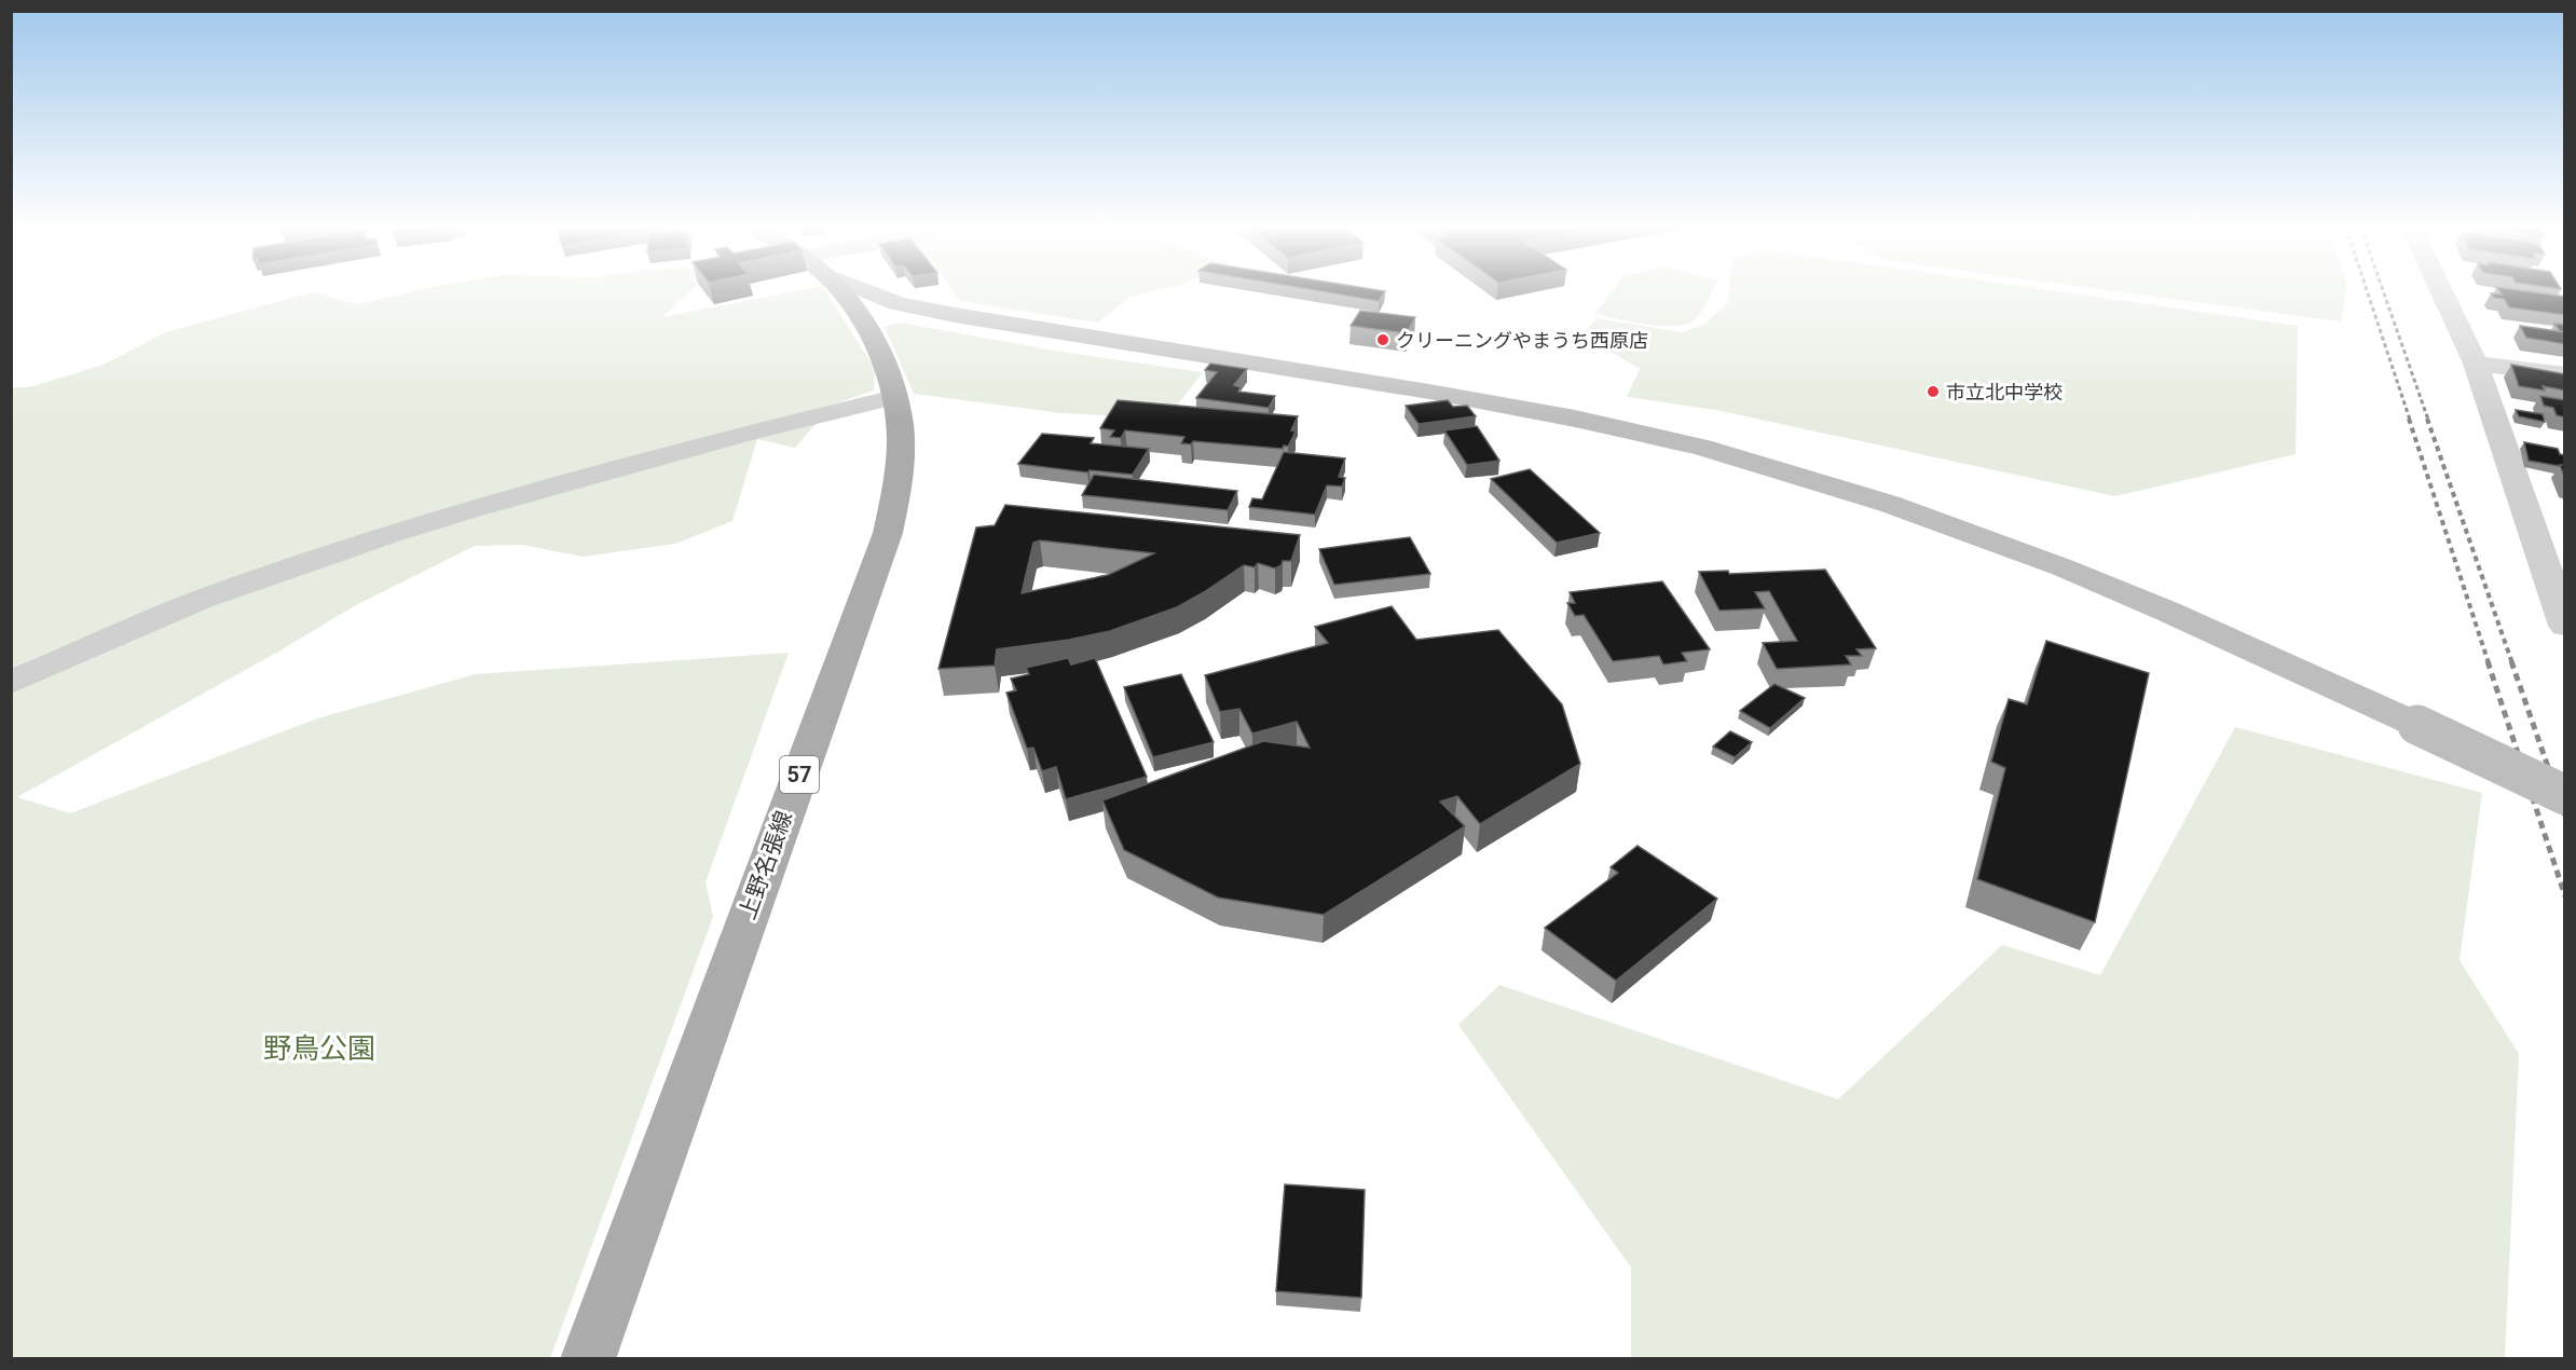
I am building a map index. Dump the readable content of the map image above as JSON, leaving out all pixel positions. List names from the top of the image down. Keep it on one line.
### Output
{"streets":{"main road":["57","上野名張線"]},"parks":["野鳥公園"],"places":["クリーニングやまうち西原店","市立北中学校"]}
